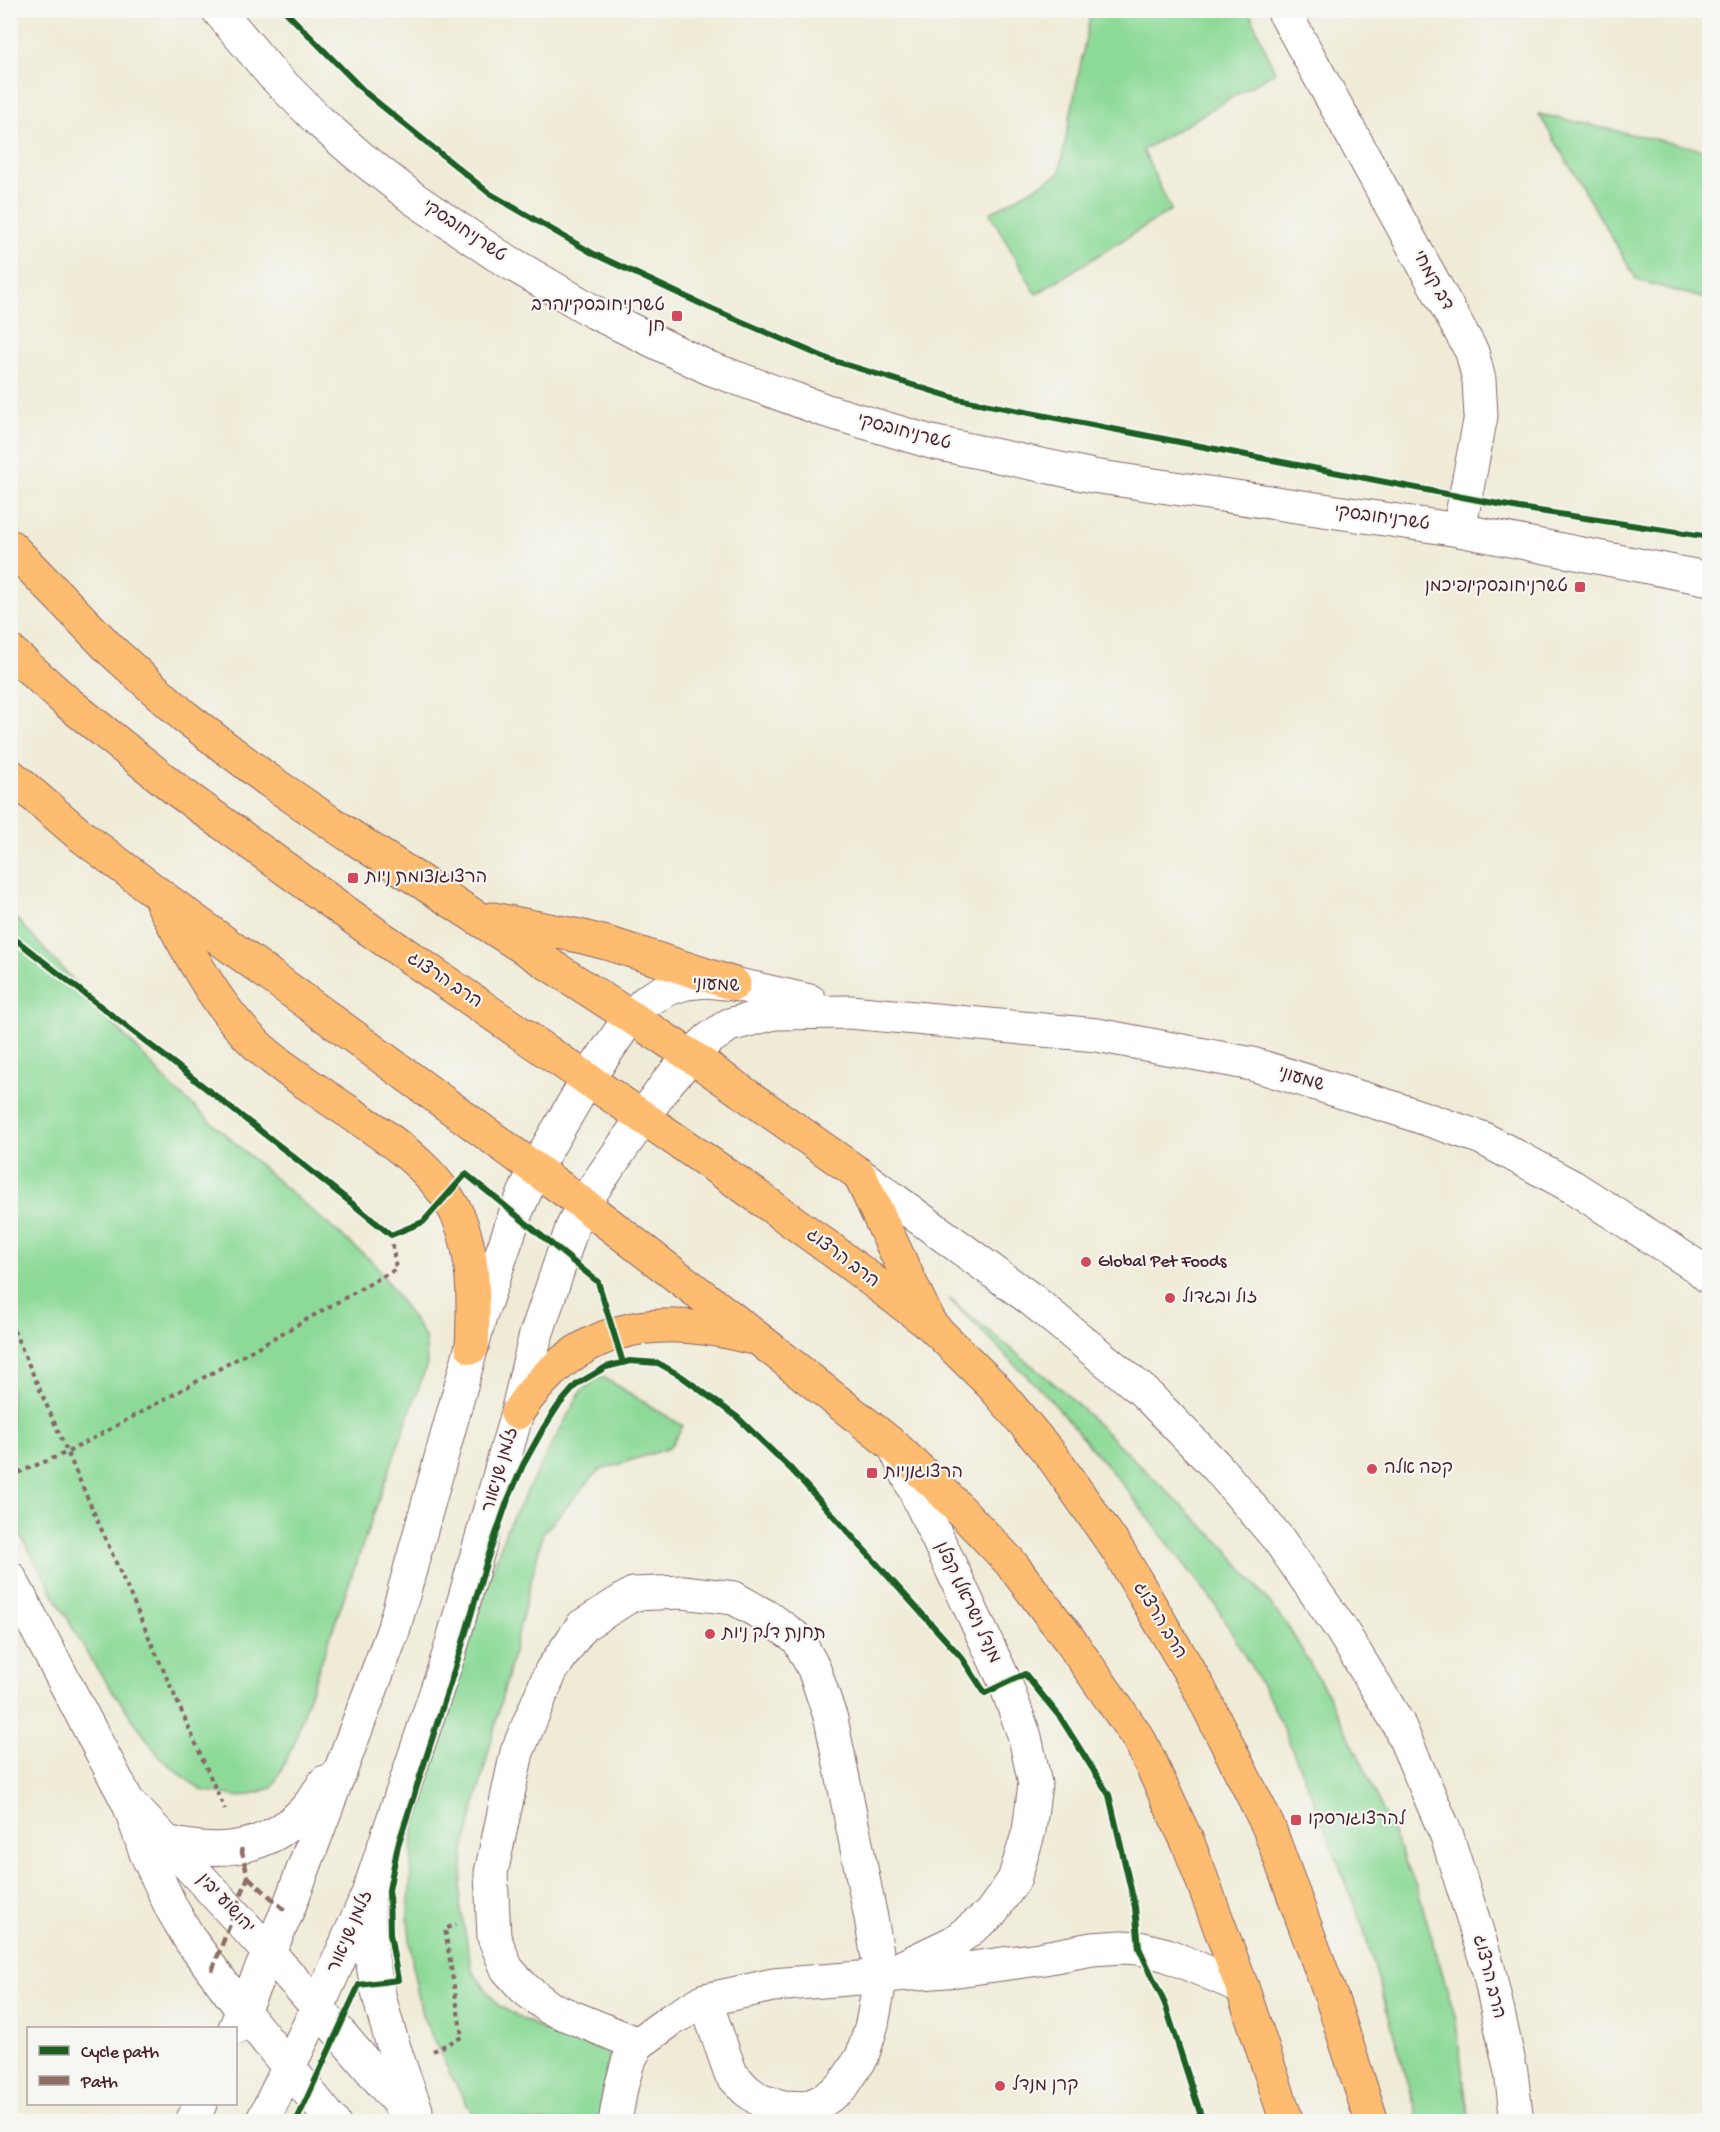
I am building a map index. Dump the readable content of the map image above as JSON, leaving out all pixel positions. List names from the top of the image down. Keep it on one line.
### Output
{"streets":{"main road":["הרב הרצוג"],"street":["טשרניחובסקי","דב קמחי","שמעוני","זלמן שניאור","מנדל (ישראל) קפלן","יהושוע יבין"]},"crossings":[["טשרניחובסקי","דב קמחי"],["הרב הרצוג","שמעוני"],["הרב הרצוג","זלמן שניאור"],["שמעוני","זלמן שניאור"],["זלמן שניאור","יהושוע יבין"]],"places":{"transit":["טשרניחובסקי/הרב חן","טשרניחובסקי/פיכמן","הרצוג/צומת ניות","הרצוג/ניות","להרצוג/רסקו"],"other":["Global Pet Foods","זול ובגדול","קפה אלה","תחנת דלק ניות","קרן מנדל"]},"legend":["Cycle path","Path"]}
